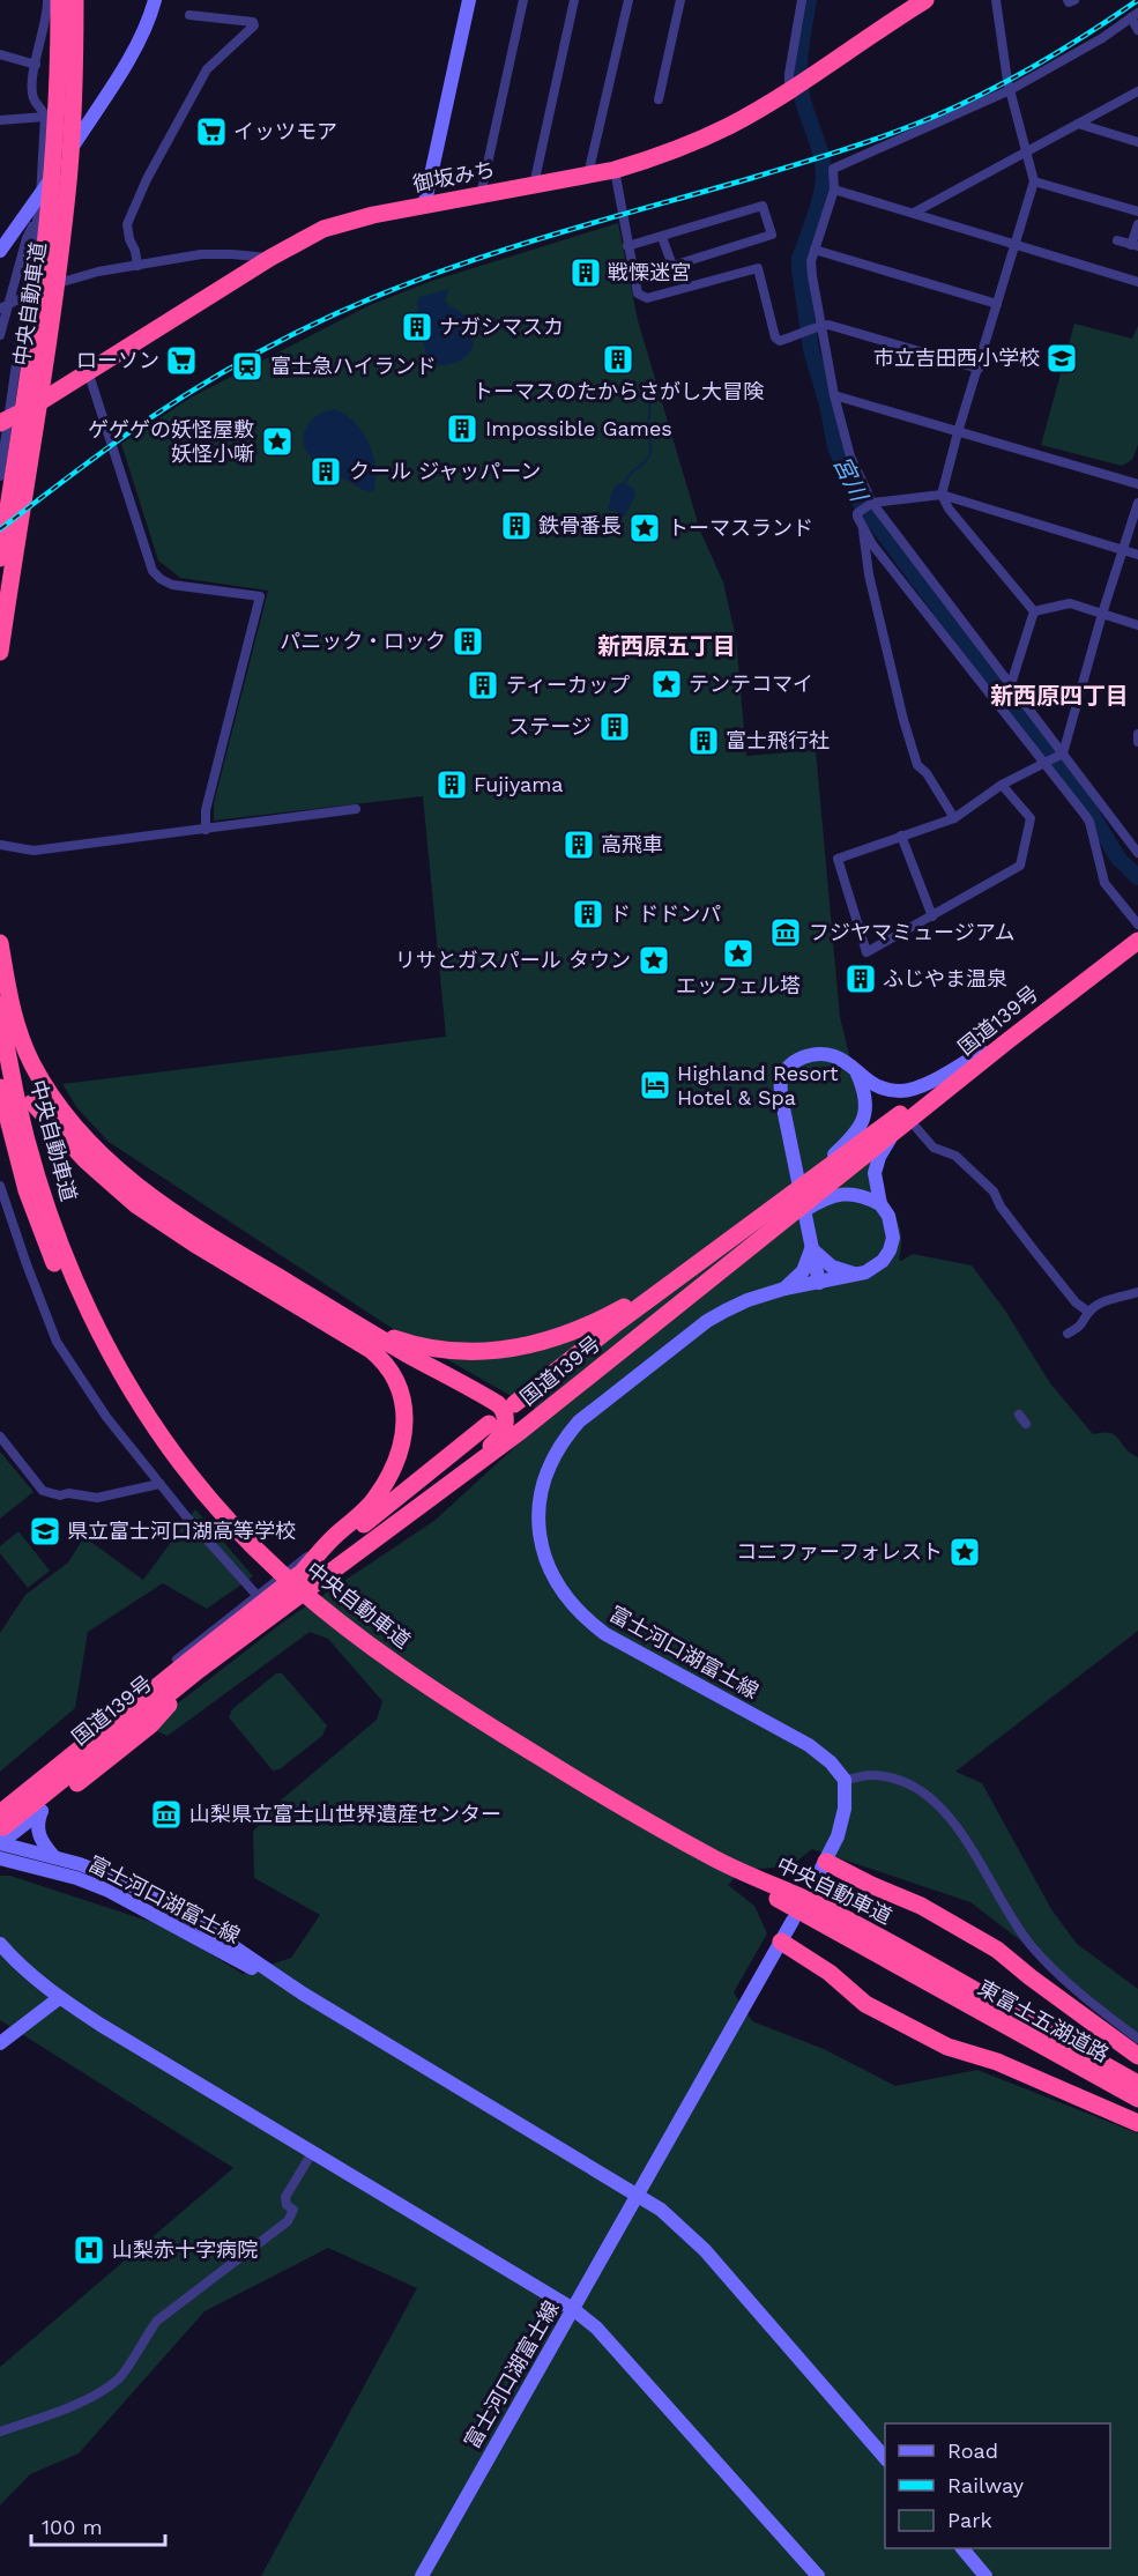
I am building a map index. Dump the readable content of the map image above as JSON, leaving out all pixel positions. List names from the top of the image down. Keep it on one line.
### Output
{"streets":{"highway":["御坂みち","中央自動車道","国道139号","東富士五湖道路"],"main road":["富士河口湖富士線"]},"crossings":[["中央自動車道","東富士五湖道路"],["国道139号","富士河口湖富士線"]],"districts":["新西原五丁目","新西原四丁目"],"water":["宮川"],"places":{"supermarket":["イッツモア","ローソン"],"building":["戦慄迷宮","ナガシマスカ","トーマスのたからさがし大冒険","Impossible Games","クール ジャッパーン","鉄骨番長","パニック・ロック","ティーカップ","ステージ","富士飛行社","Fujiyama","高飛車","ド ドドンパ","ふじやま温泉"],"school or university":["市立吉田西小学校","県立富士河口湖高等学校"],"station":["富士急ハイランド"],"place":["ゲゲゲの妖怪屋敷 妖怪小噺","トーマスランド","テンテコマイ","エッフェル塔","リサとガスパール タウン","コニファーフォレスト"],"museum":["フジヤマミュージアム","山梨県立富士山世界遺産センター"],"hotel":["Highland Resort Hotel & Spa"],"hospital":["山梨赤十字病院"]},"legend":["Road","Railway","Park"],"scale_bar":"100 m"}
